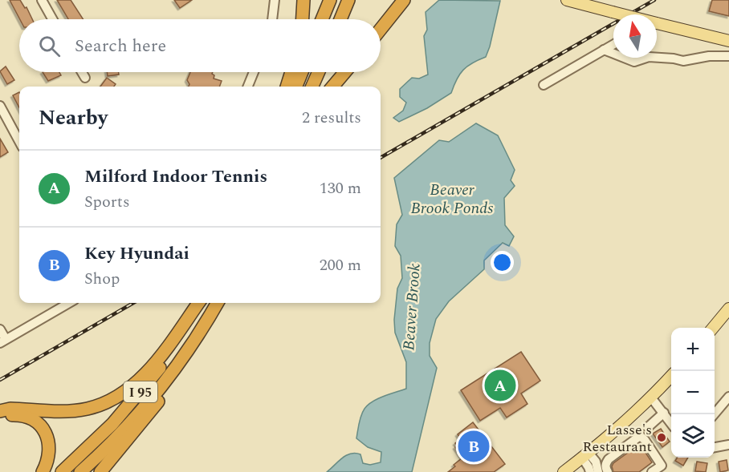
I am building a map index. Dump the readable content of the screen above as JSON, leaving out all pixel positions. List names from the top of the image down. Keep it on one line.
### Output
{"streets":{"highway":["I 95"]},"water":["Beaver Brook Ponds","Beaver Brook"],"places":["Lasse's Restaurant"],"north":"top","page":{"search":"Search here","heading":["Nearby","2 results"],"list":[{"mark":"A","name":"Milford Indoor Tennis","note":"Sports","value":"130 m"},{"mark":"B","name":"Key Hyundai","note":"Shop","value":"200 m"}],"map_buttons":["+","−"],"pins":["A","B"]}}
